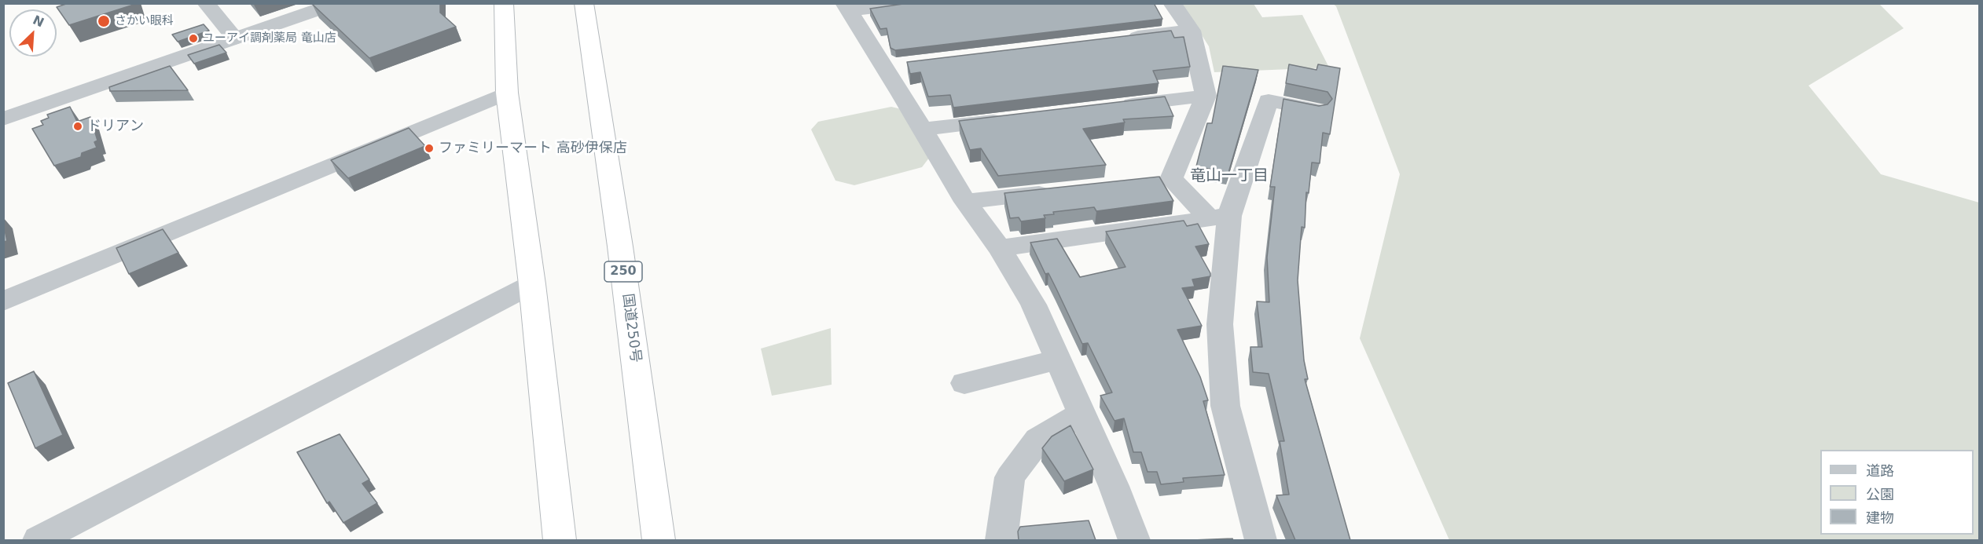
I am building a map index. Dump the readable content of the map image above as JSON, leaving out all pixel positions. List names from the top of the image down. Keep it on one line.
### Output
{"streets":{"highway":["250","国道250号"]},"districts":["竜山一丁目"],"places":["さかい眼科","ユーアイ調剤薬局 竜山店","ドリアン","ファミリーマート 高砂伊保店"],"legend":["道路","公園","建物"],"north":"top right"}
